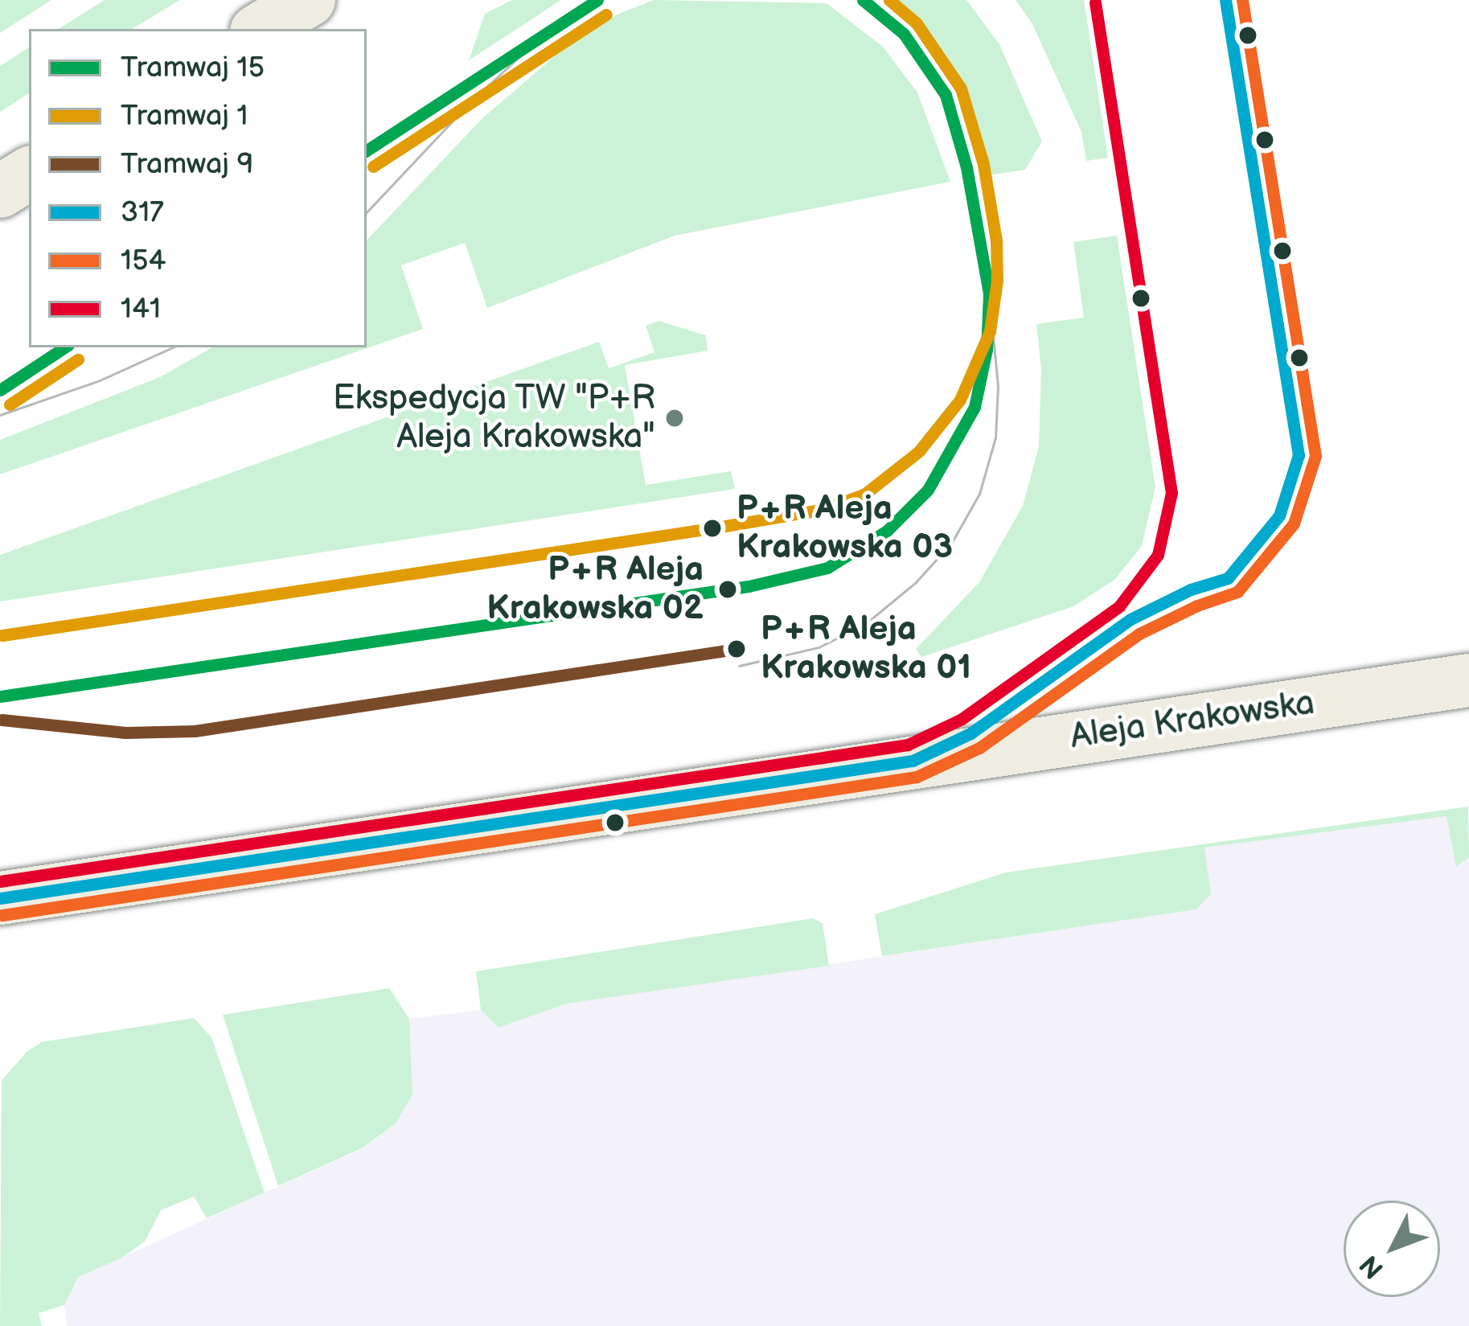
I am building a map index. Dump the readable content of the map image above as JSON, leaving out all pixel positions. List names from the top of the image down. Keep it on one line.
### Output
{"streets":{"main road":["Aleja Krakowska"]},"places":["Ekspedycja TW \"P+R Aleja Krakowska\"","P+R Aleja Krakowska 03","P+R Aleja Krakowska 02","P+R Aleja Krakowska 01"],"lines":["tram line 15","tram line 1","transit line 317","transit line 154","transit line 141","tram line 9"],"legend":["Tramwaj 15","Tramwaj 1","Tramwaj 9","317","154","141"],"north":"bottom left"}
